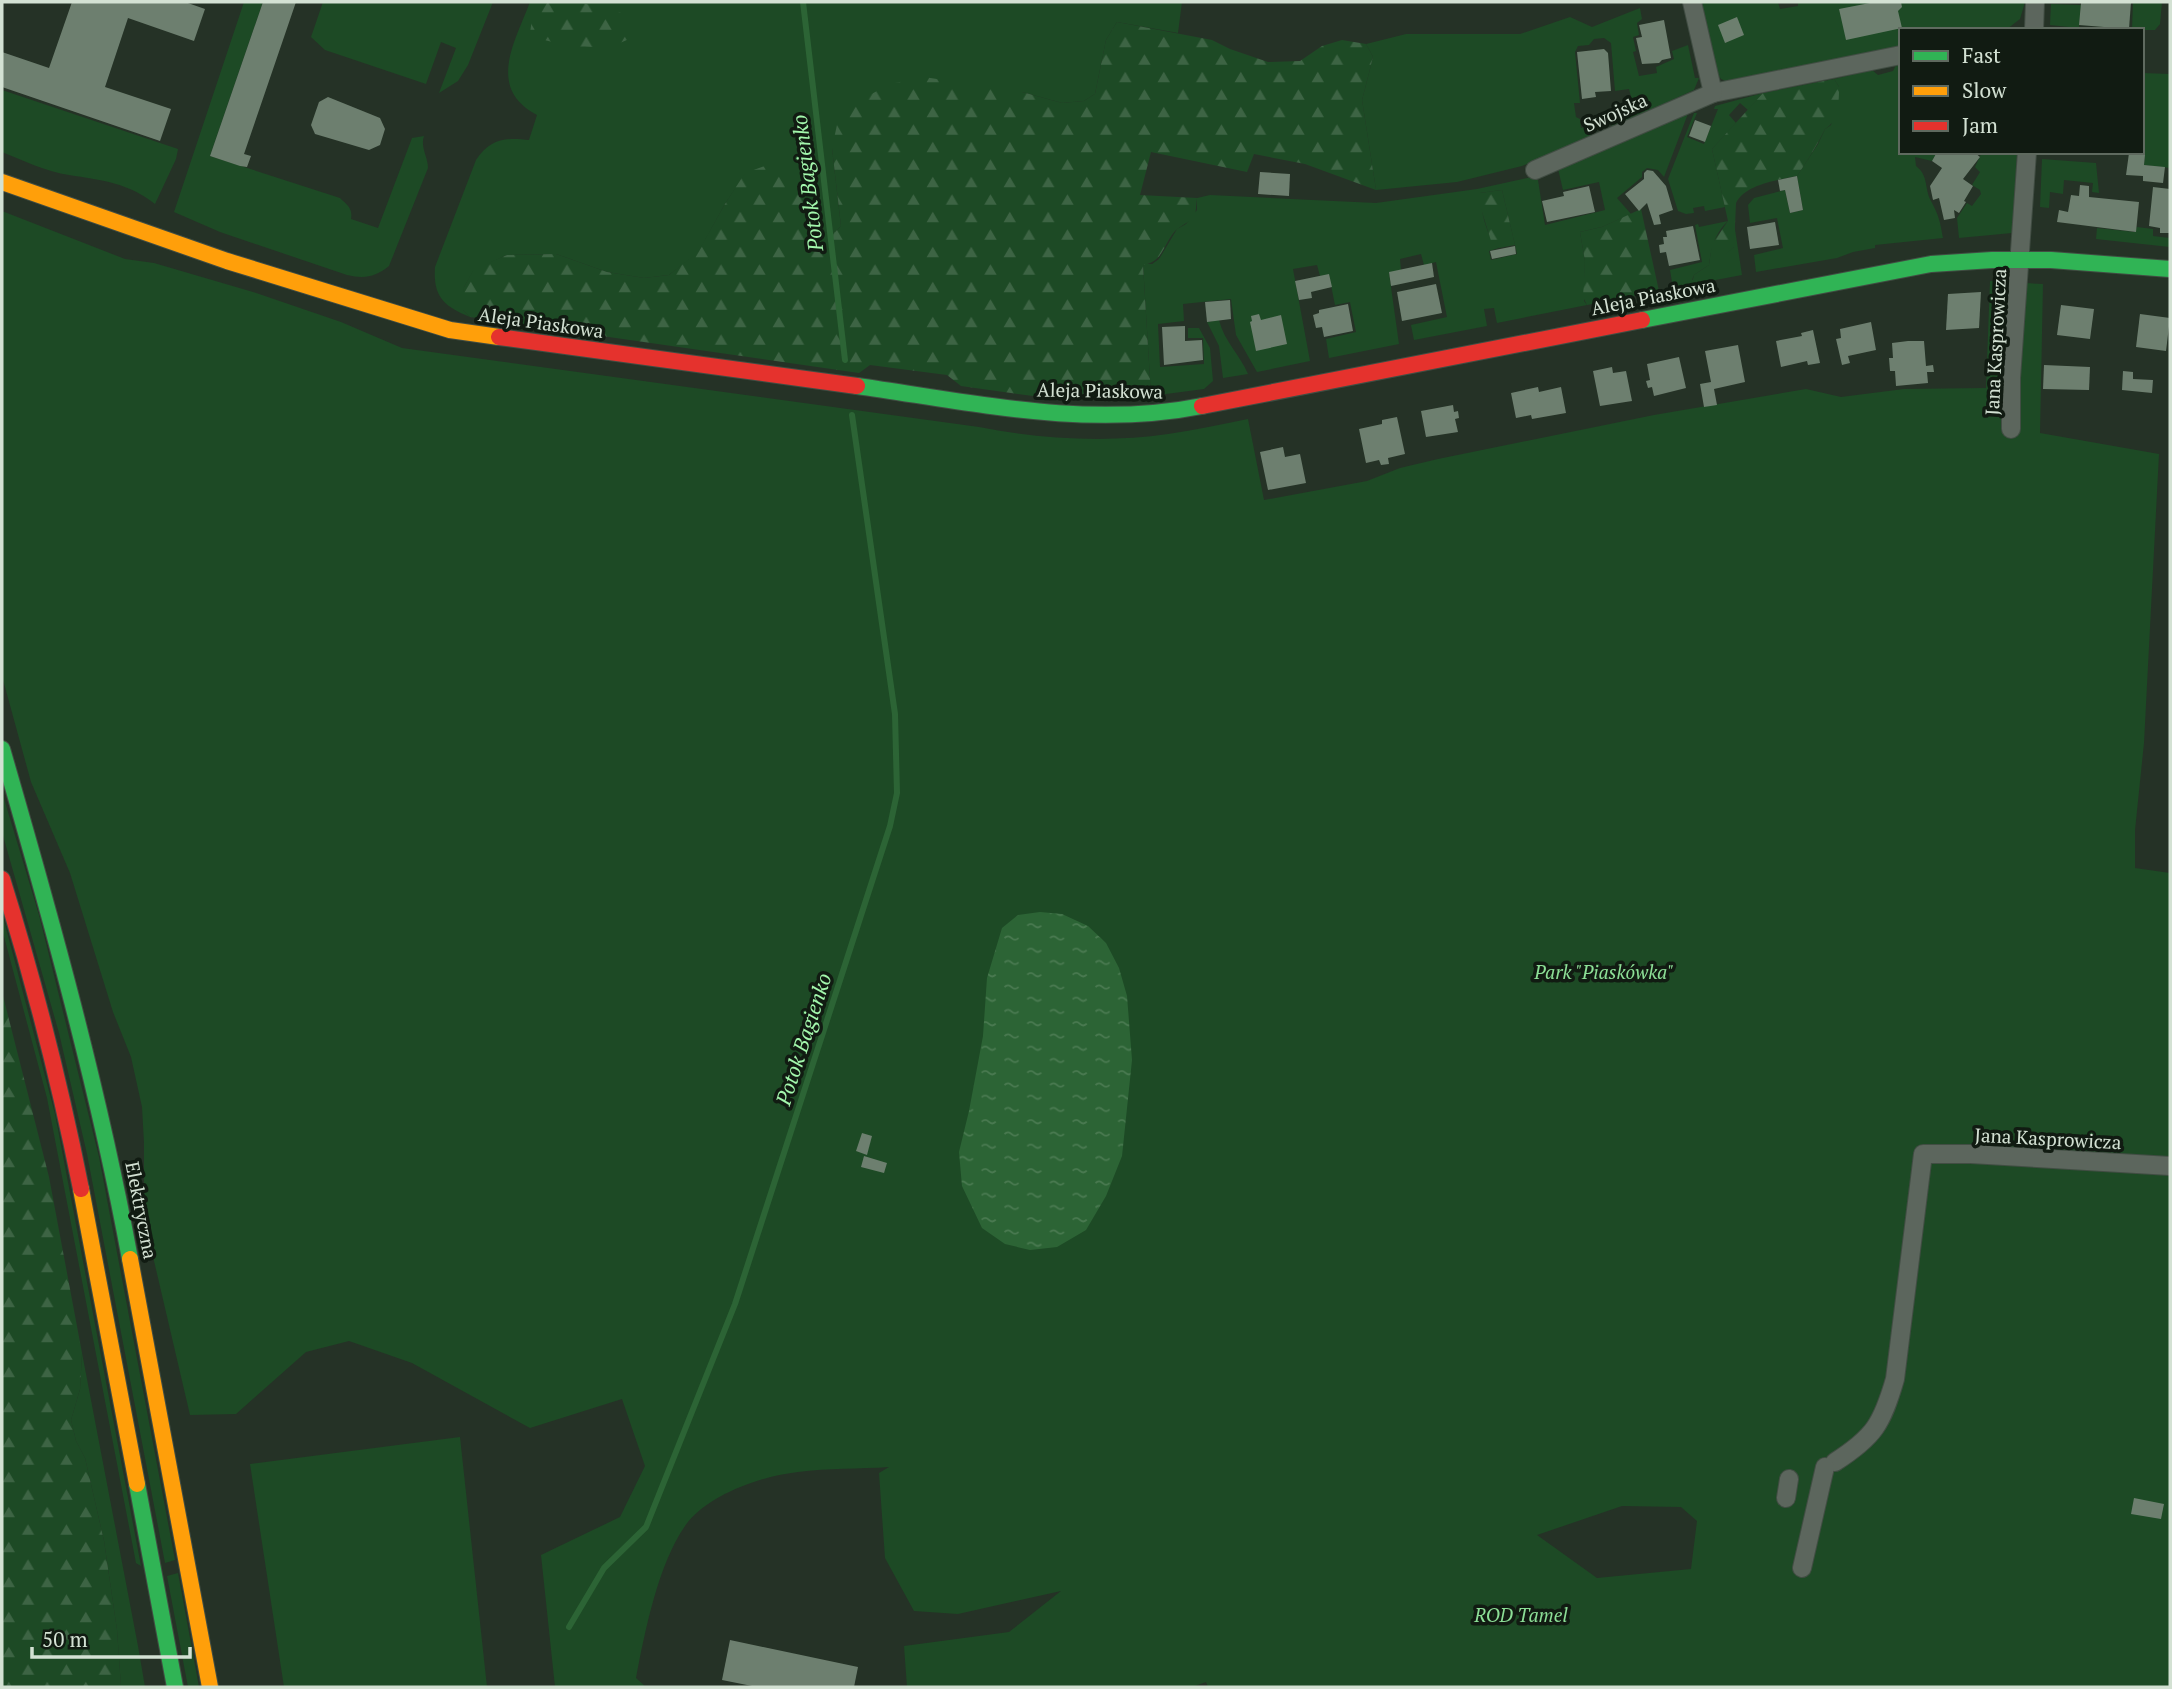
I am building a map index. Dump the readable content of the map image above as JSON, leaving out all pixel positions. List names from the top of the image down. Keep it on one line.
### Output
{"streets":{"street":["Swojska","Aleja Piaskowa","Jana Kasprowicza","Elektryczna"]},"crossings":[["Aleja Piaskowa","Jana Kasprowicza"]],"water":["Potok Bagienko"],"parks":["Park \"Piaskówka\"","ROD Tamel"],"legend":["Fast","Slow","Jam"],"scale_bar":"50 m"}
